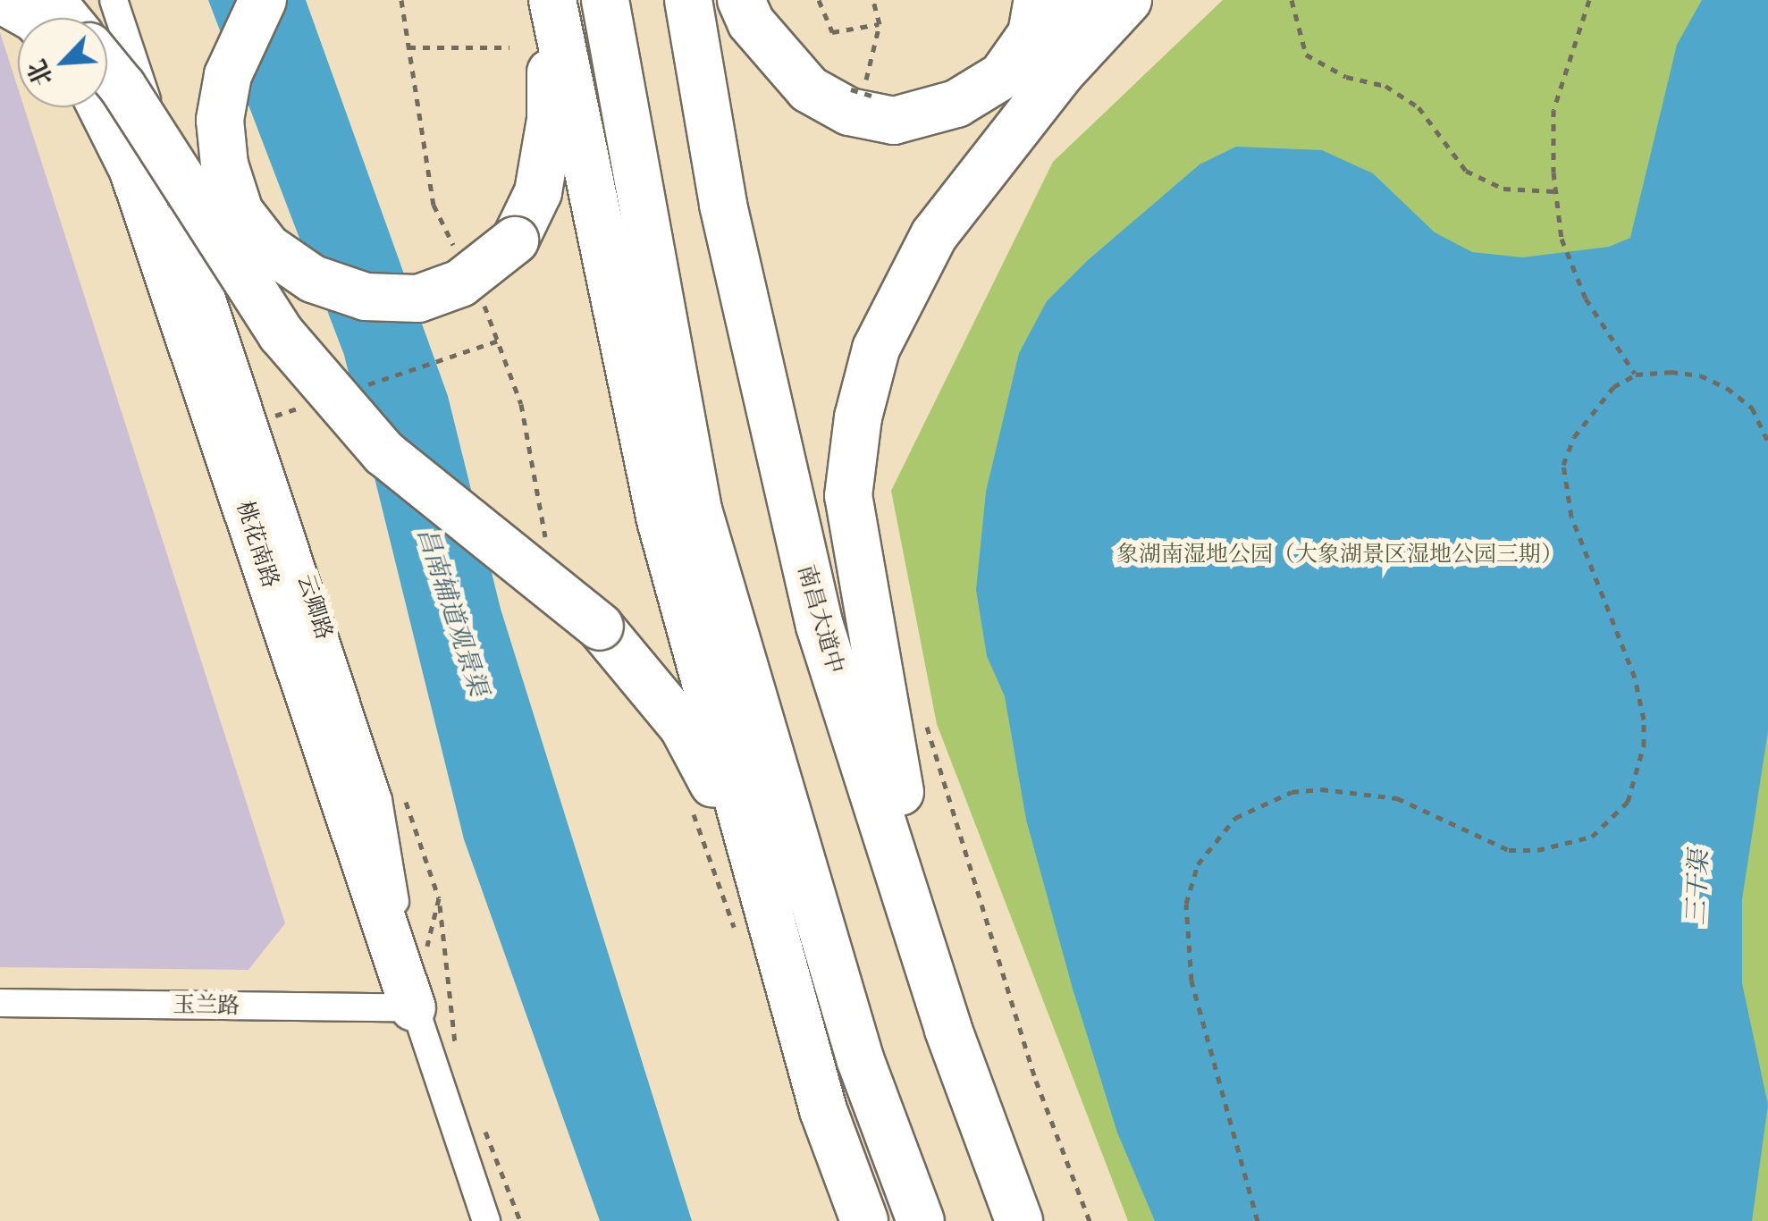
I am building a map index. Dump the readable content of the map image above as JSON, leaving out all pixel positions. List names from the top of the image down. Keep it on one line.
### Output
{"streets":{"highway":["南昌大道中"],"main road":["桃花南路"],"street":["云卿路","玉兰路"]},"crossings":[["桃花南路","云卿路"],["桃花南路","玉兰路"],["云卿路","玉兰路"]],"water":["昌南辅道观景渠","三干渠"],"parks":["象湖南湿地公园（大象湖景区湿地公园三期）"],"north":"bottom left"}
